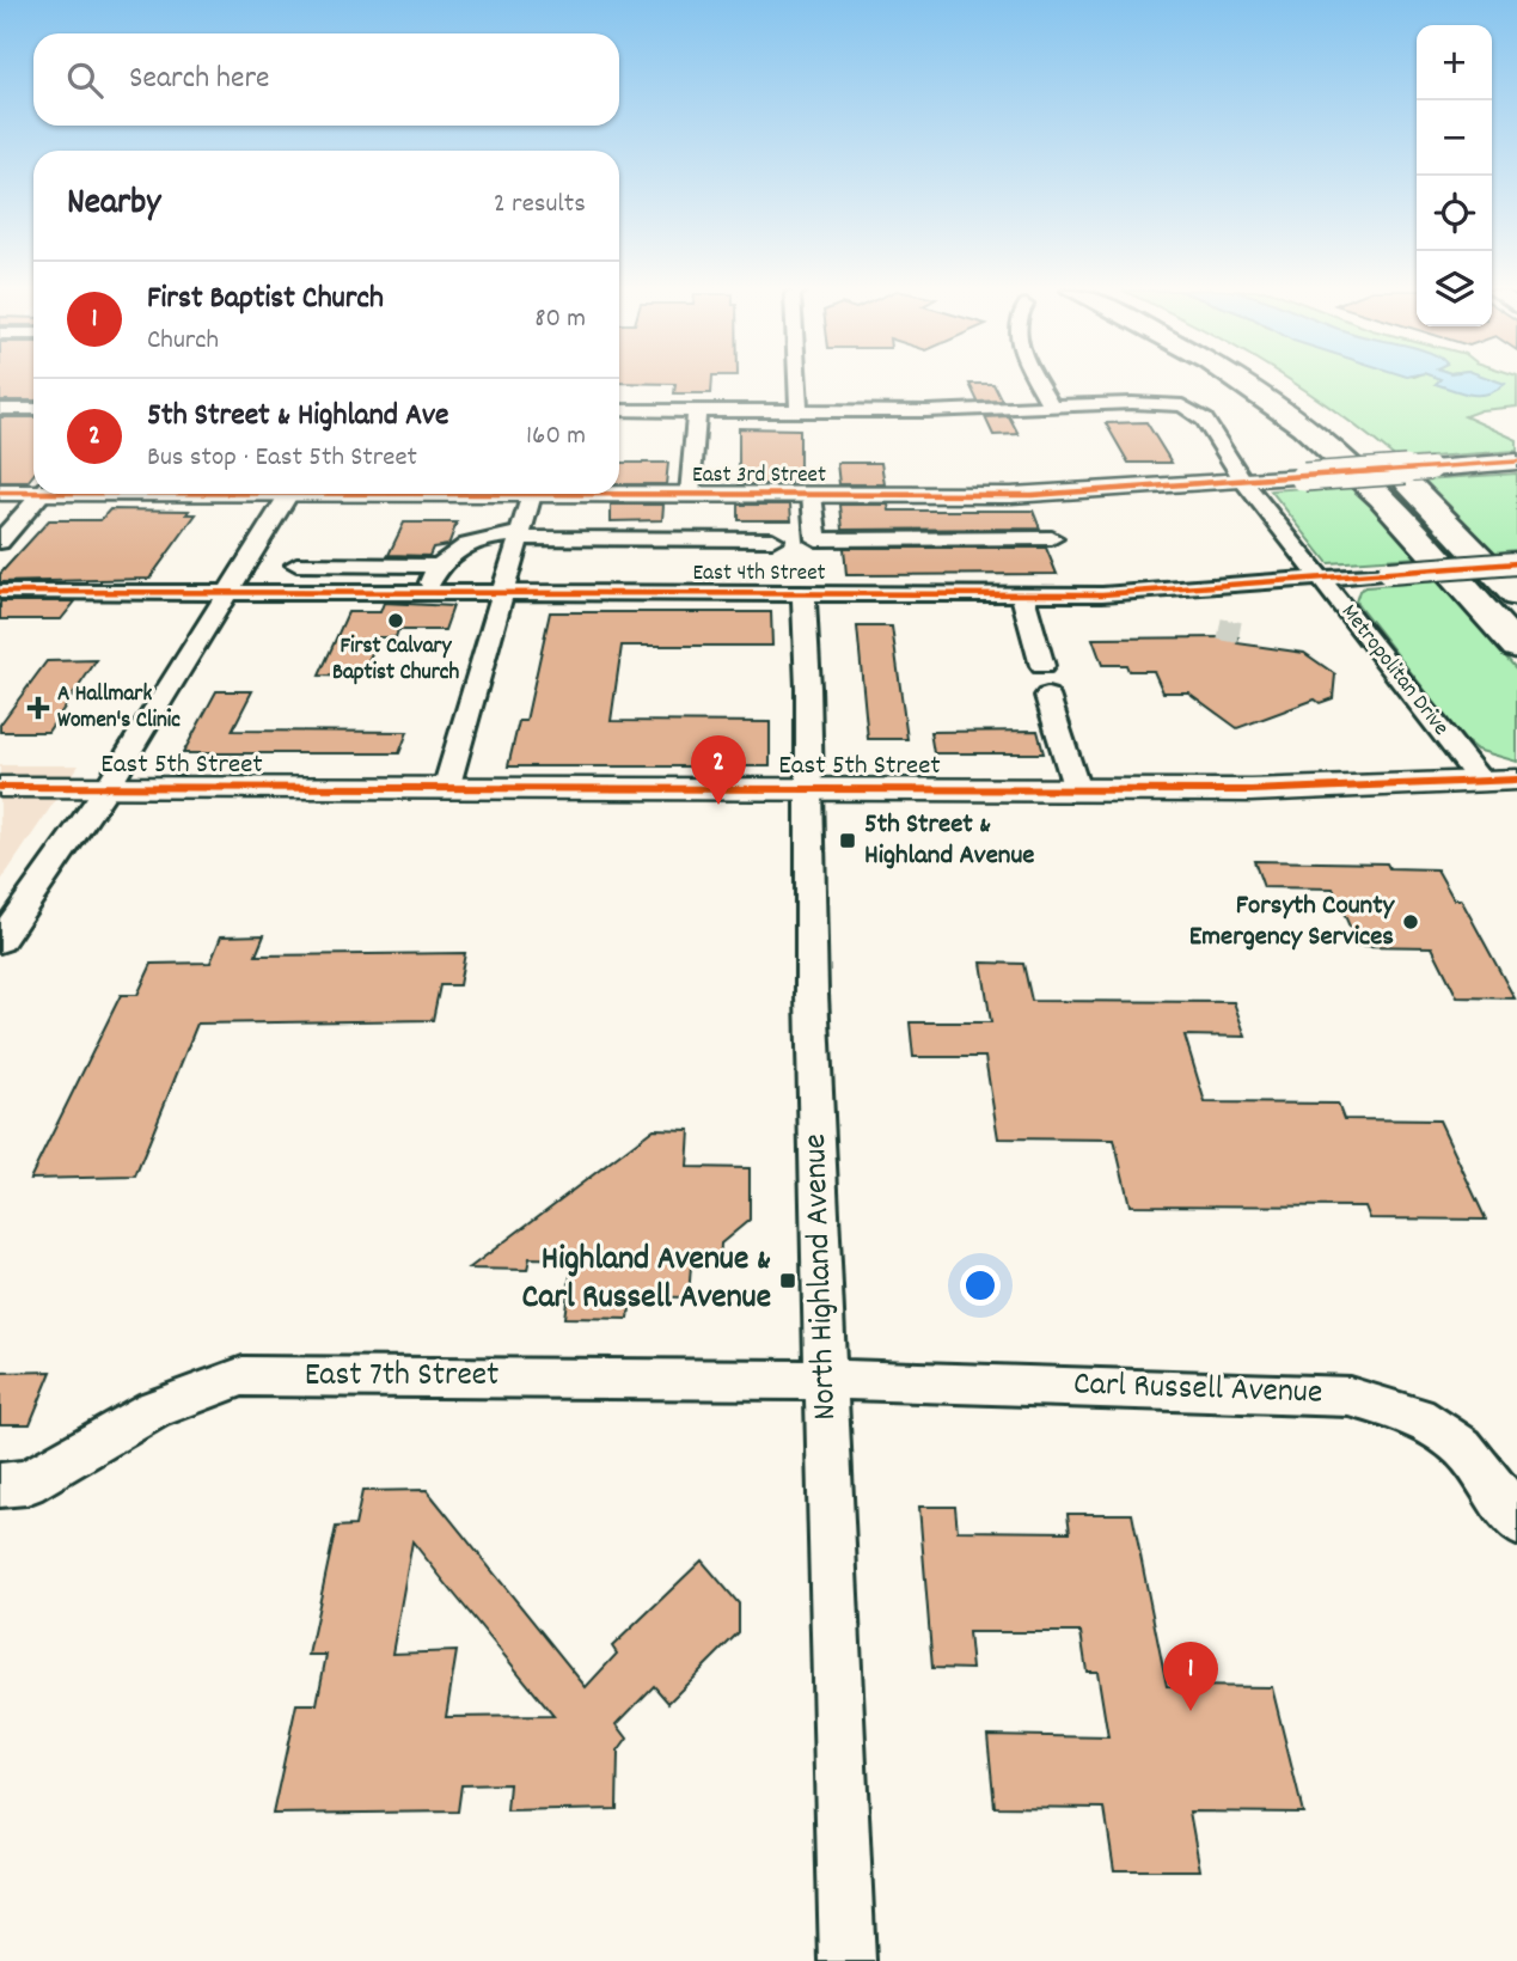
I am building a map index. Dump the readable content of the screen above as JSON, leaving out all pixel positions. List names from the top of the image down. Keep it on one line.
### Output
{"streets":{"main road":["East 3rd Street","East 5th Street"],"street":["East 4th Street","Metropolitan Drive","North Highland Avenue","East 7th Street","Carl Russell Avenue"]},"crossings":[["East 3rd Street","Metropolitan Drive"],["East 4th Street","Metropolitan Drive"],["East 4th Street","North Highland Avenue"],["Metropolitan Drive","East 5th Street"],["East 5th Street","North Highland Avenue"],["North Highland Avenue","East 7th Street"],["North Highland Avenue","Carl Russell Avenue"],["East 7th Street","Carl Russell Avenue"]],"places":{"other":["First Calvary Baptist Church","Forsyth County Emergency Services"],"health":["A Hallmark Women's Clinic"],"transit":["5th Street & Highland Avenue","Highland Avenue & Carl Russell Avenue"]},"page":{"map_buttons":["+","−"],"search":"Search here","heading":["Nearby","2 results"],"list":[{"mark":"1","name":"First Baptist Church","note":"Church","value":"80 m"},{"mark":"2","name":"5th Street & Highland Ave","note":"Bus stop · East 5th Street","value":"160 m"}],"pins":["2","1"]}}
